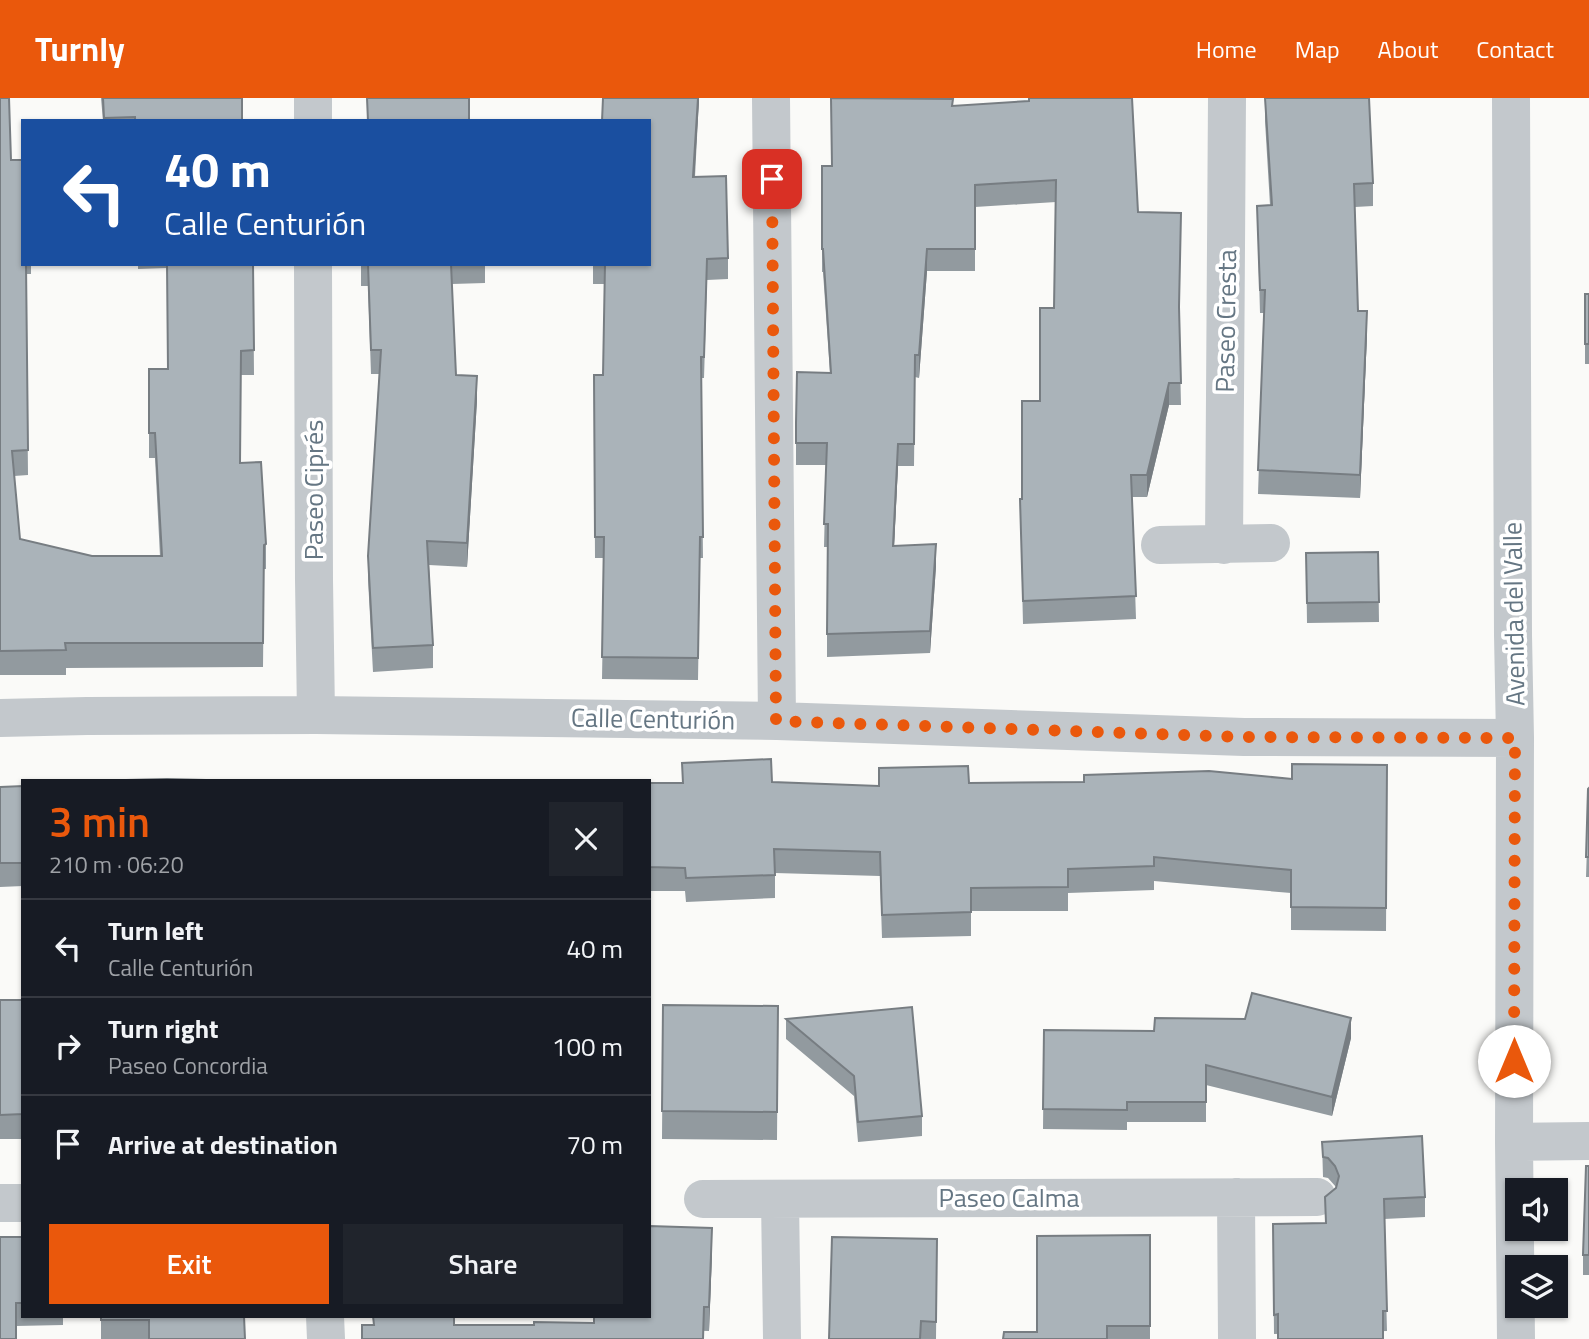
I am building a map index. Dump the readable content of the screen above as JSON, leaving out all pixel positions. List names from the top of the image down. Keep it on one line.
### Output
{"streets":{"street":["Paseo Cresta","Paseo Ciprés","Avenida del Valle","Calle Centurión","Paseo Calma"]},"crossings":[["Paseo Ciprés","Calle Centurión"],["Avenida del Valle","Calle Centurión"]],"page":{"header":"Turnly","nav":["Home","Map","About","Contact"],"turn":["40 m","Calle Centurión"],"heading":["3 min","210 m · 06:20"],"list":[{"name":"Turn left","note":"Calle Centurión","value":"40 m"},{"name":"Turn right","note":"Paseo Concordia","value":"100 m"},{"name":"Arrive at destination","value":"70 m"}],"buttons":["Exit","Share"]}}
